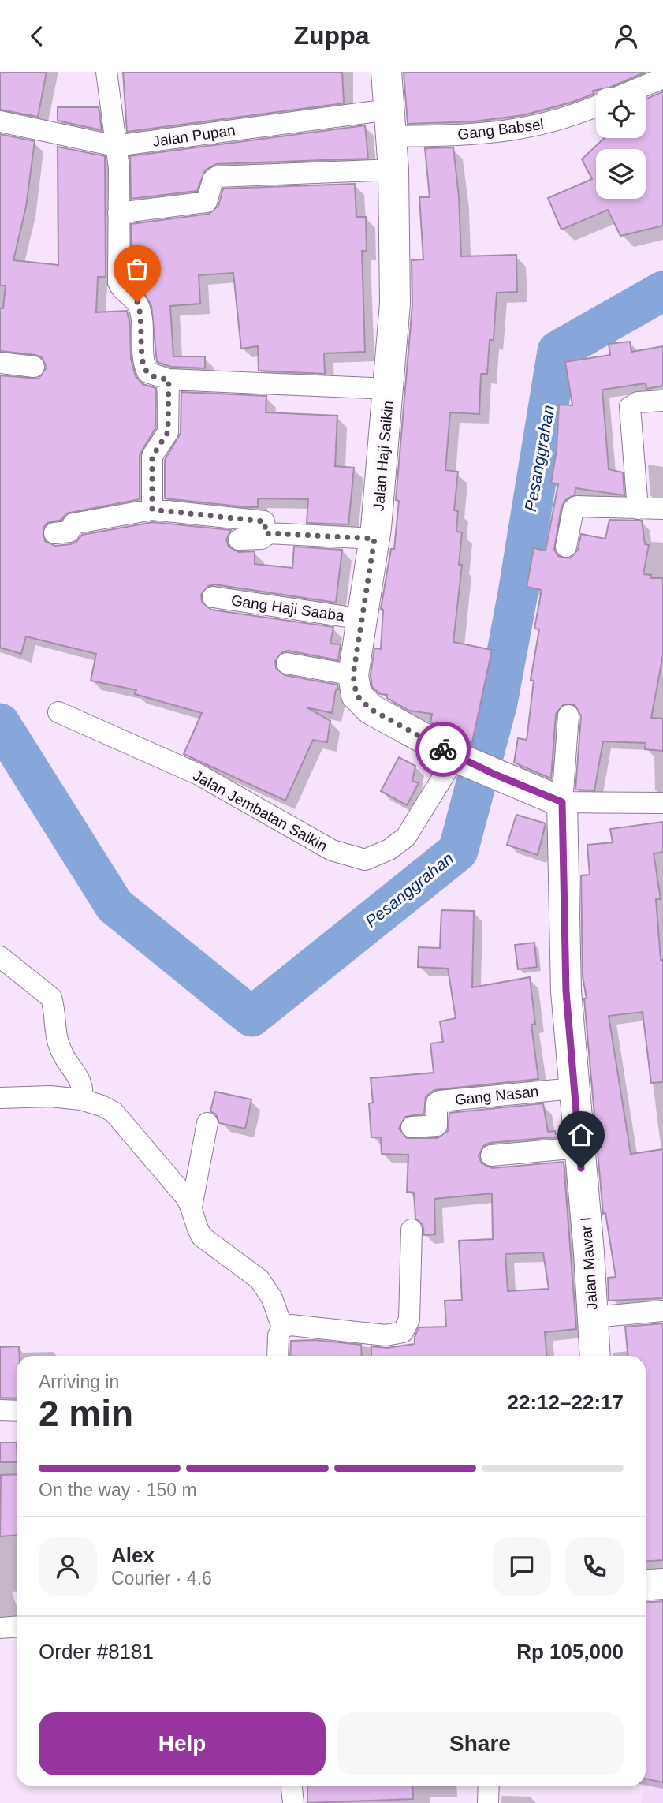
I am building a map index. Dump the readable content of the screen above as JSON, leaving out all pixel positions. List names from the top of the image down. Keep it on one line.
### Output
{"streets":{"street":["Gang Babsel","Jalan Pupan","Jalan Haji Saikin","Gang Haji Saaba","Jalan Jembatan Saikin","Gang Nasan","Jalan Mawar I"]},"crossings":[["Gang Babsel","Jalan Pupan"],["Gang Babsel","Jalan Haji Saikin"],["Jalan Pupan","Jalan Haji Saikin"],["Jalan Haji Saikin","Gang Haji Saaba"],["Jalan Haji Saikin","Jalan Jembatan Saikin"],["Jalan Haji Saikin","Jalan Mawar I"],["Gang Nasan","Jalan Mawar I"]],"water":["Pesanggrahan"],"page":{"header":"Zuppa","heading":["2 min","Arriving in","22:12–22:17"],"panel":["Alex","Courier · 4.6","Order #8181","Rp 105,000"],"bar":"On the way · 150 m","buttons":["Help","Share"]}}
